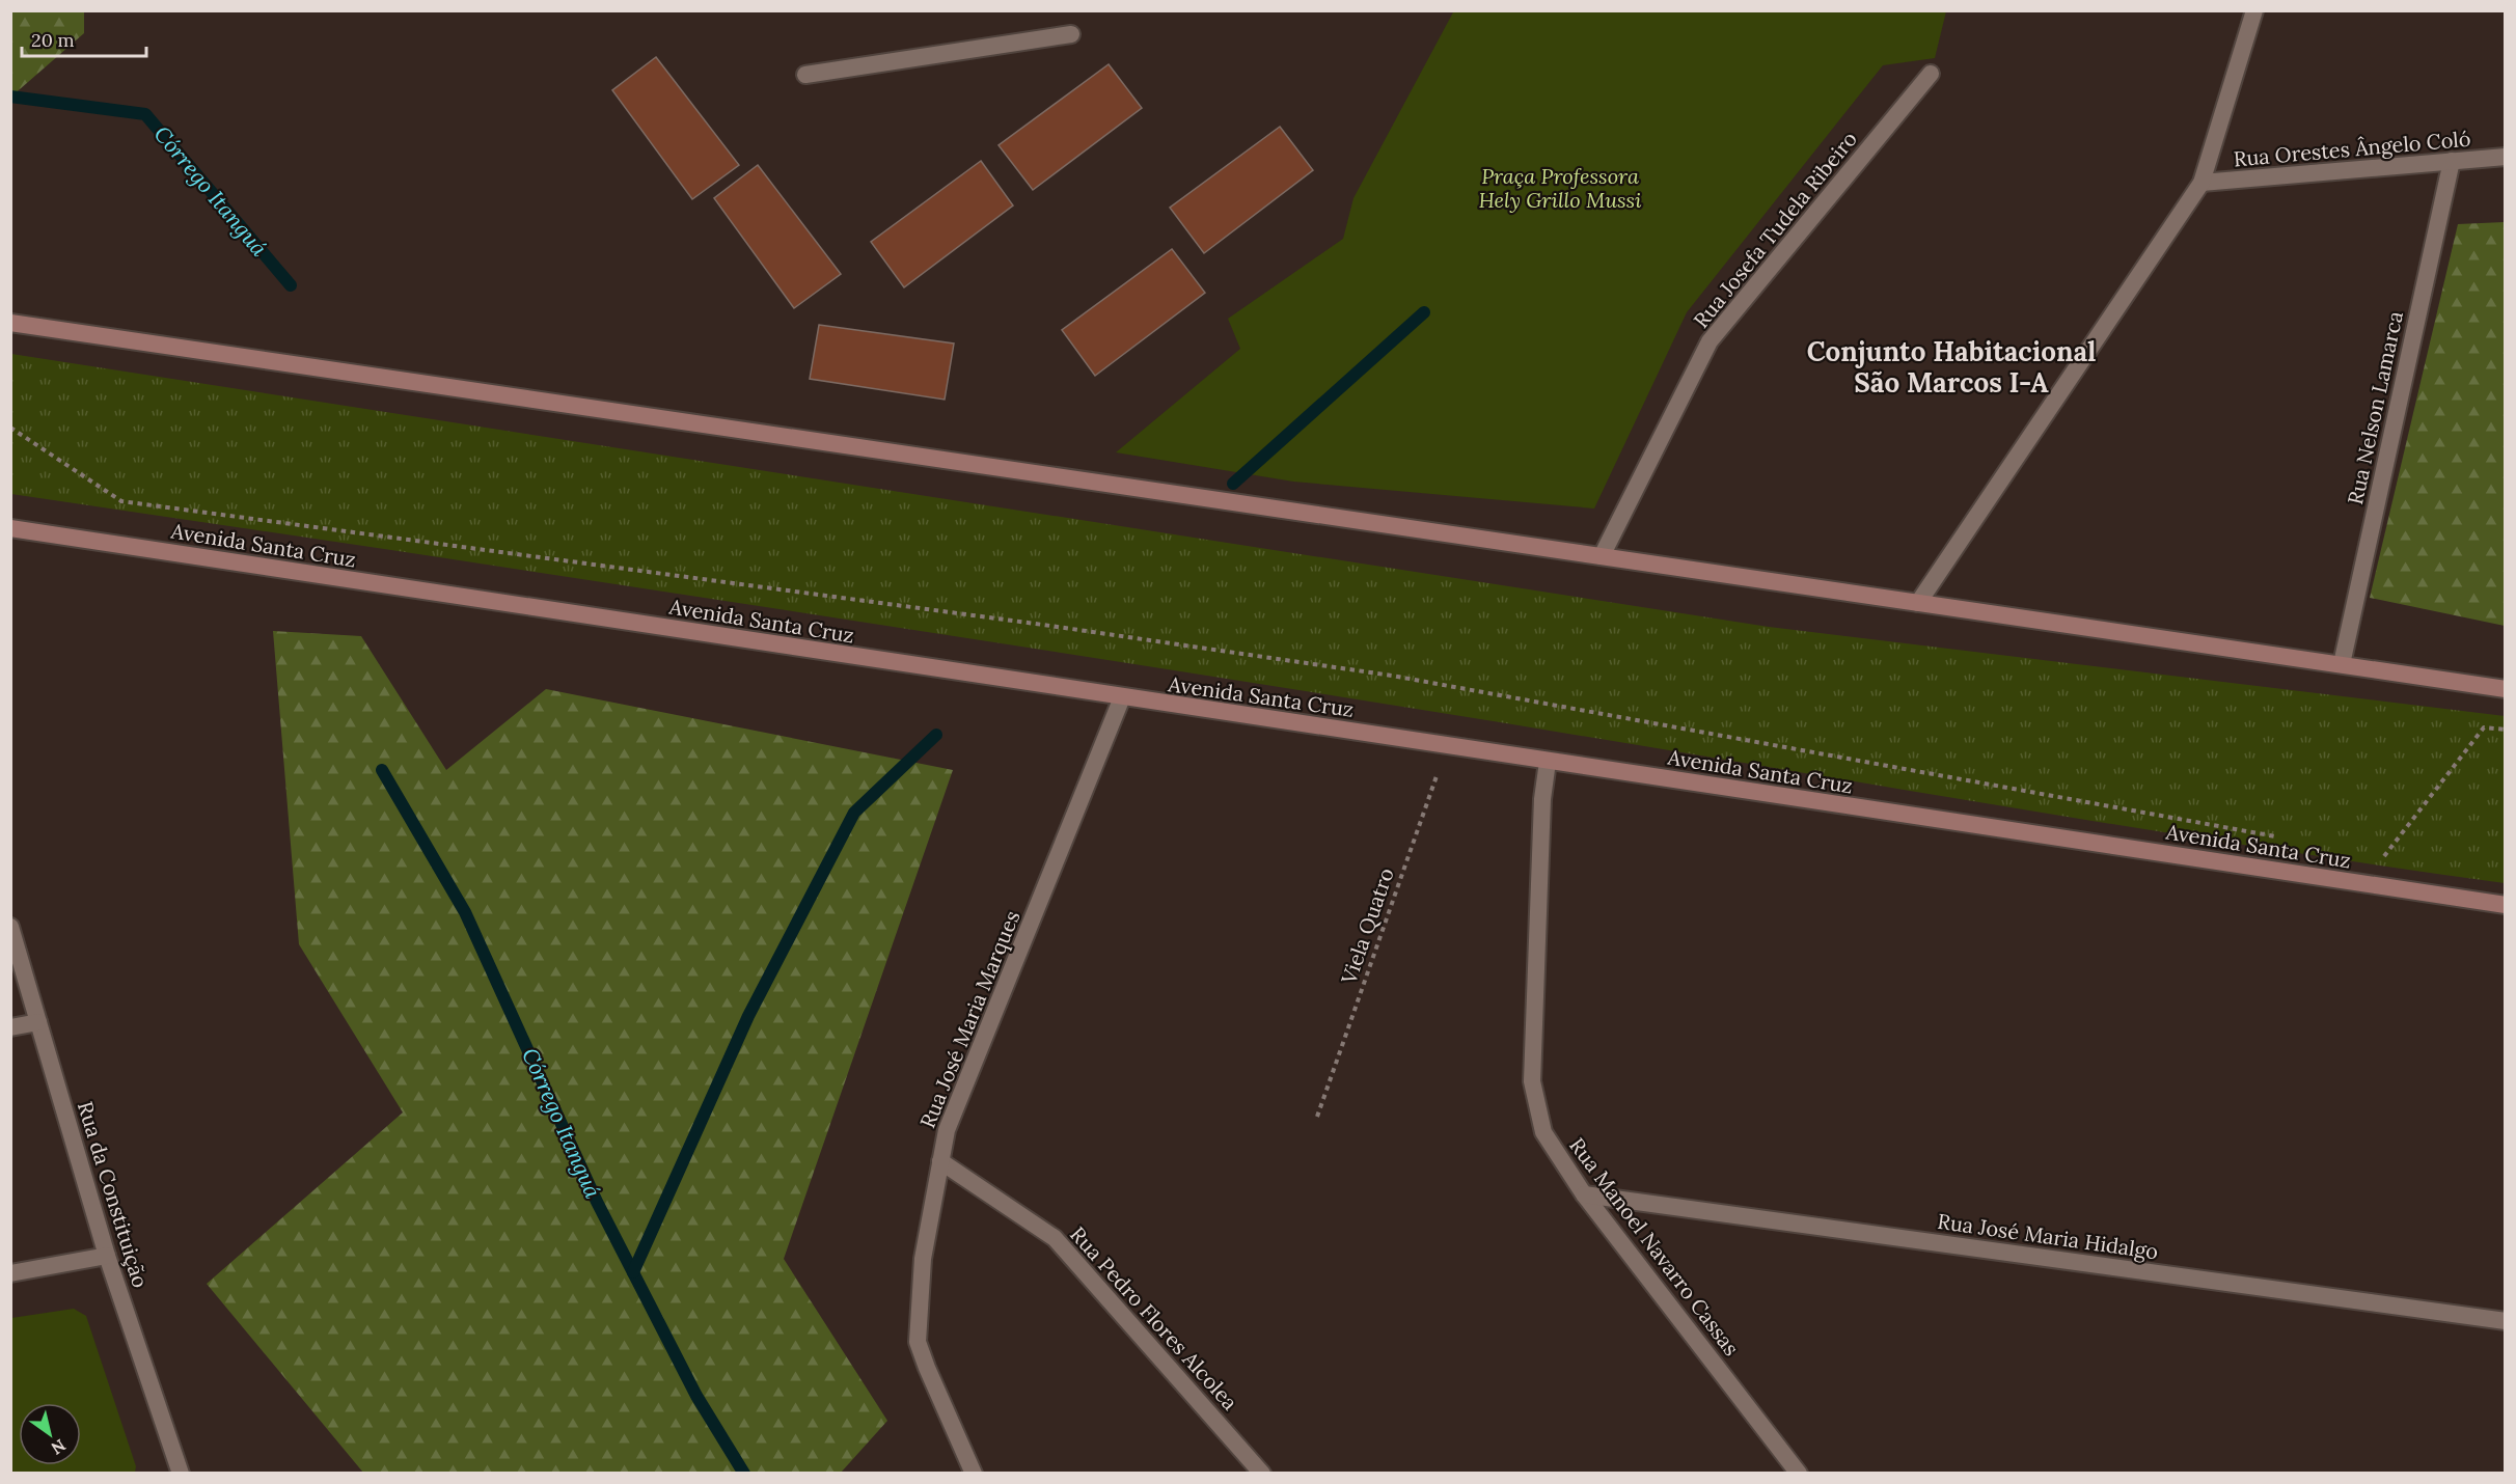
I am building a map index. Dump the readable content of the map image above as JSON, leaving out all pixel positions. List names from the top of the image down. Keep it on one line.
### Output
{"streets":{"main road":["Avenida Santa Cruz"],"street":["Rua Orestes Ângelo Coló","Rua Josefa Tudela Ribeiro","Rua Nelson Lamarca","Rua José Maria Marques","Rua da Constituição","Rua José Maria Hidalgo","Rua Manoel Navarro Cassas","Rua Pedro Flores Alcolea"],"path":["Viela Quatro"]},"crossings":[["Rua Orestes Ângelo Coló","Rua Nelson Lamarca"],["Avenida Santa Cruz","Viela Quatro"],["Avenida Santa Cruz","Rua José Maria Marques"],["Avenida Santa Cruz","Rua Manoel Navarro Cassas"],["Rua José Maria Marques","Rua Pedro Flores Alcolea"],["Rua José Maria Hidalgo","Rua Manoel Navarro Cassas"]],"districts":["Conjunto Habitacional São Marcos I-A"],"water":["Córrego Itanguá"],"parks":["Praça Professora Hely Grillo Mussi"],"scale_bar":"20 m","north":"bottom right"}
